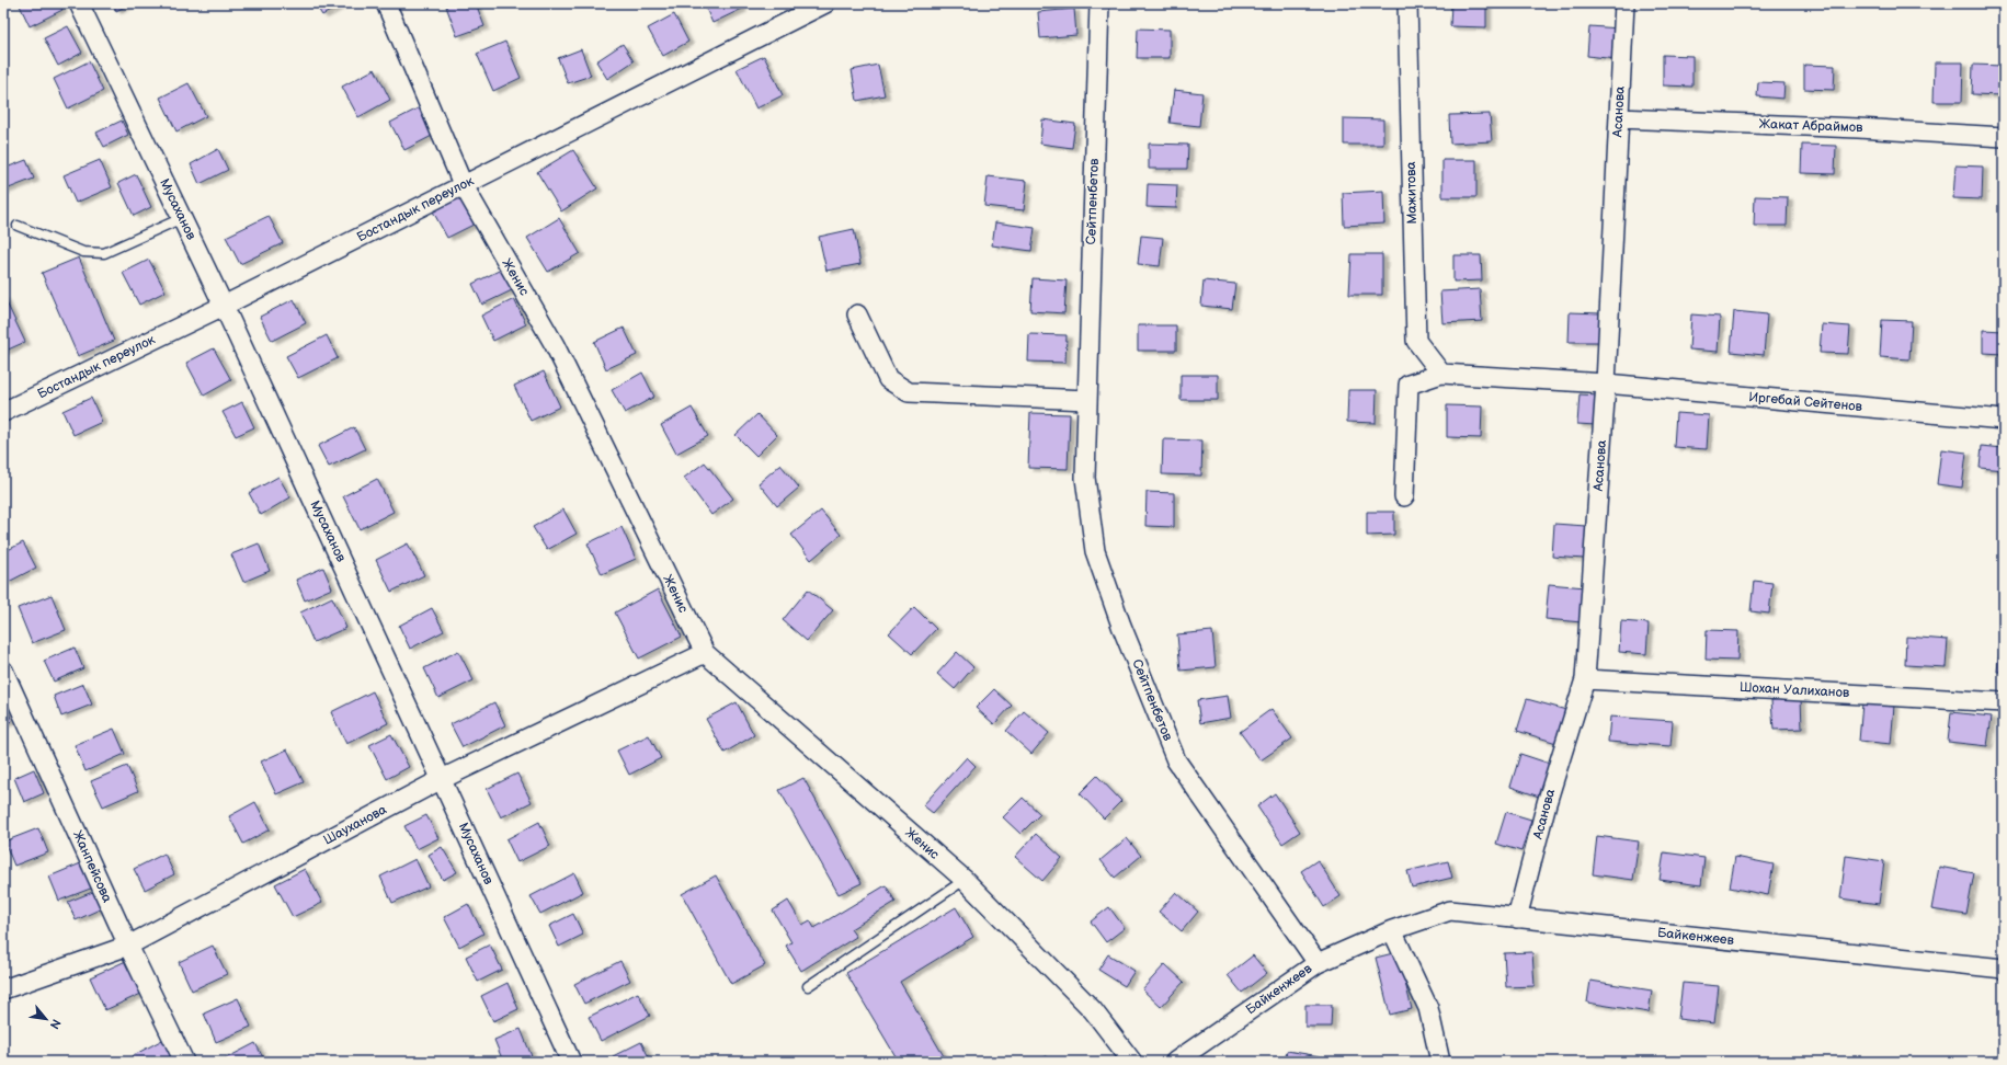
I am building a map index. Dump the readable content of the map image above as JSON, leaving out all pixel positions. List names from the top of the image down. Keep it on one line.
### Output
{"streets":{"street":["Асанова","Жакат Абраймов","Мажитова","Сейтпенбетов","Мусаханов","Бостандык переулок","Женис","Иргебай Сейтенов","Шохан Уалиханов","Шауханова","Жанпейсова","Байкенжеев"]},"crossings":[["Асанова","Жакат Абраймов"],["Асанова","Иргебай Сейтенов"],["Асанова","Шохан Уалиханов"],["Асанова","Байкенжеев"],["Сейтпенбетов","Байкенжеев"],["Мусаханов","Бостандык переулок"],["Мусаханов","Шауханова"],["Бостандык переулок","Женис"],["Женис","Шауханова"],["Шауханова","Жанпейсова"]],"north":"bottom right"}
